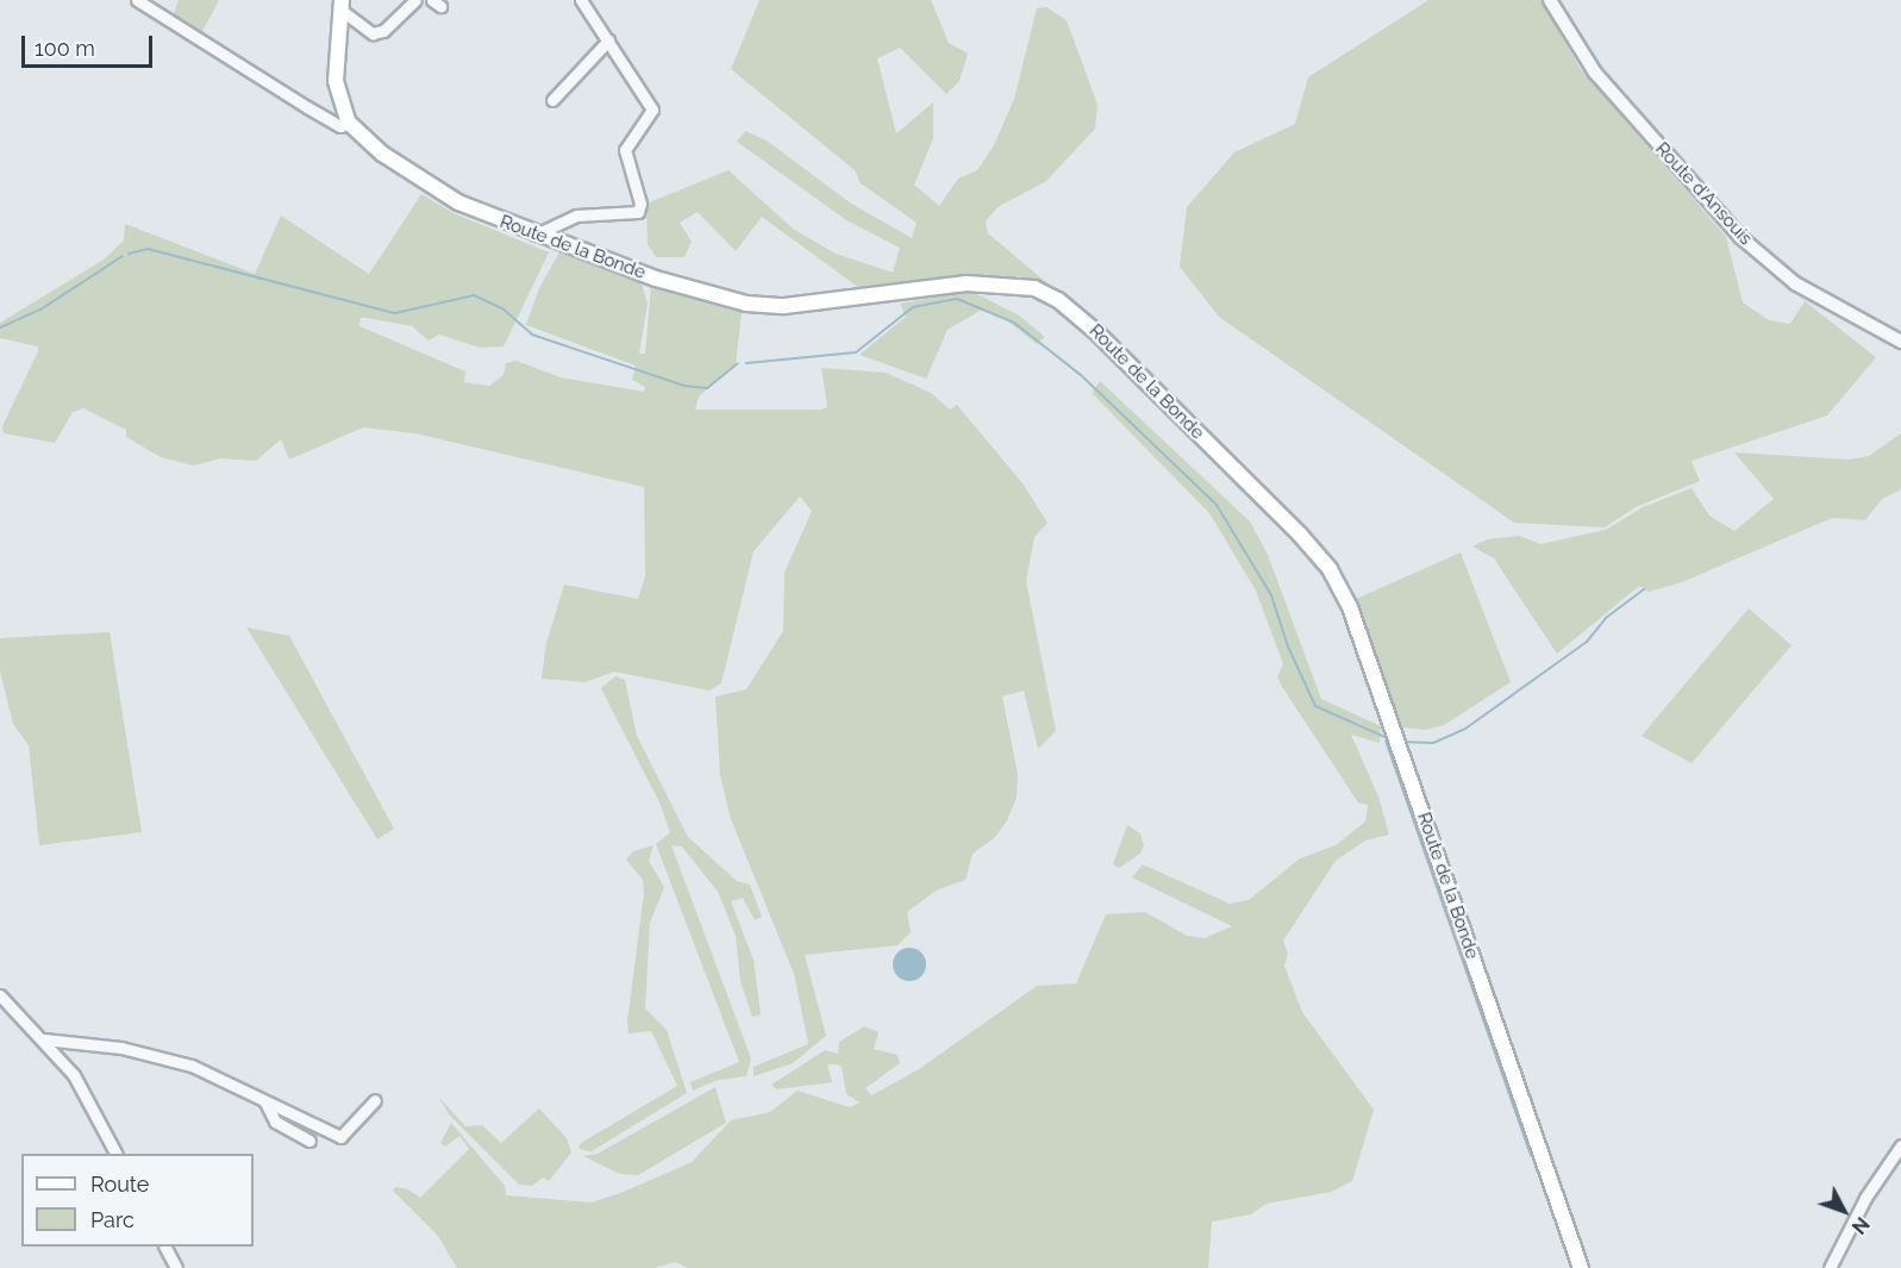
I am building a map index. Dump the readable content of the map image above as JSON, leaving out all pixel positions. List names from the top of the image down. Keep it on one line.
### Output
{"streets":{"main road":["Route de la Bonde"],"street":["Route d'Ansouis"]},"legend":["Route","Parc"],"scale_bar":"100 m","north":"bottom right"}
